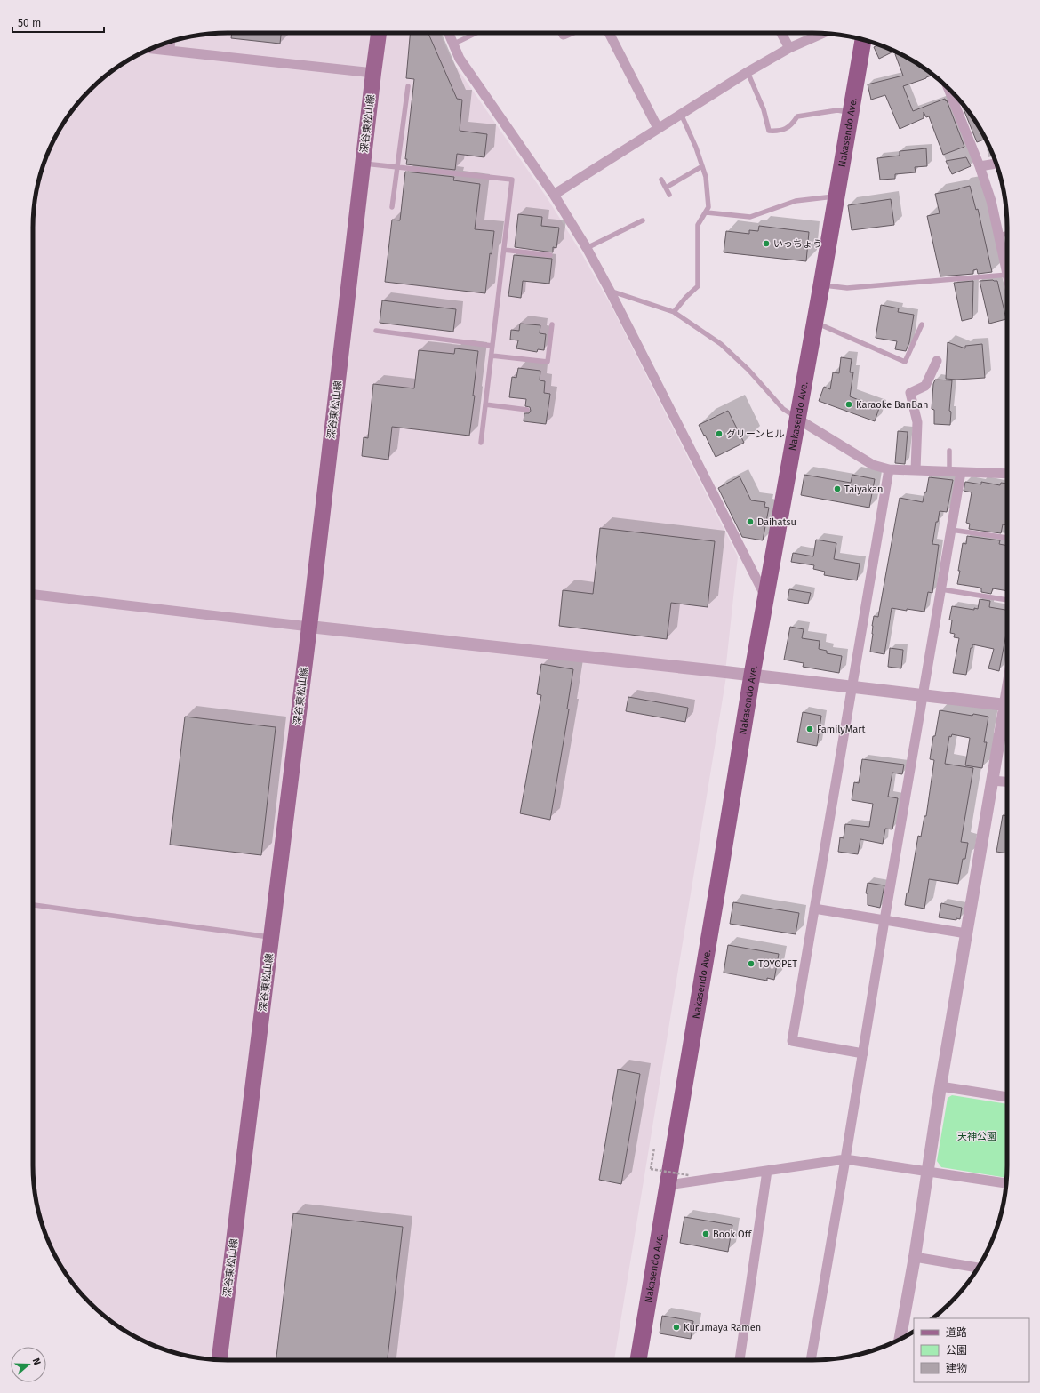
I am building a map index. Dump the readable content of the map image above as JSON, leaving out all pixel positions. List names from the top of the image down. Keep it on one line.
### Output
{"streets":{"highway":["Nakasendo Ave."],"main road":["深谷東松山線"]},"parks":["天神公園"],"places":["いっちょう","Karaoke BanBan","グリーンヒル","Taiyakan","Daihatsu","FamilyMart","TOYOPET","Book Off","Kurumaya Ramen"],"legend":["道路","公園","建物"],"scale_bar":"50 m","north":"right"}
